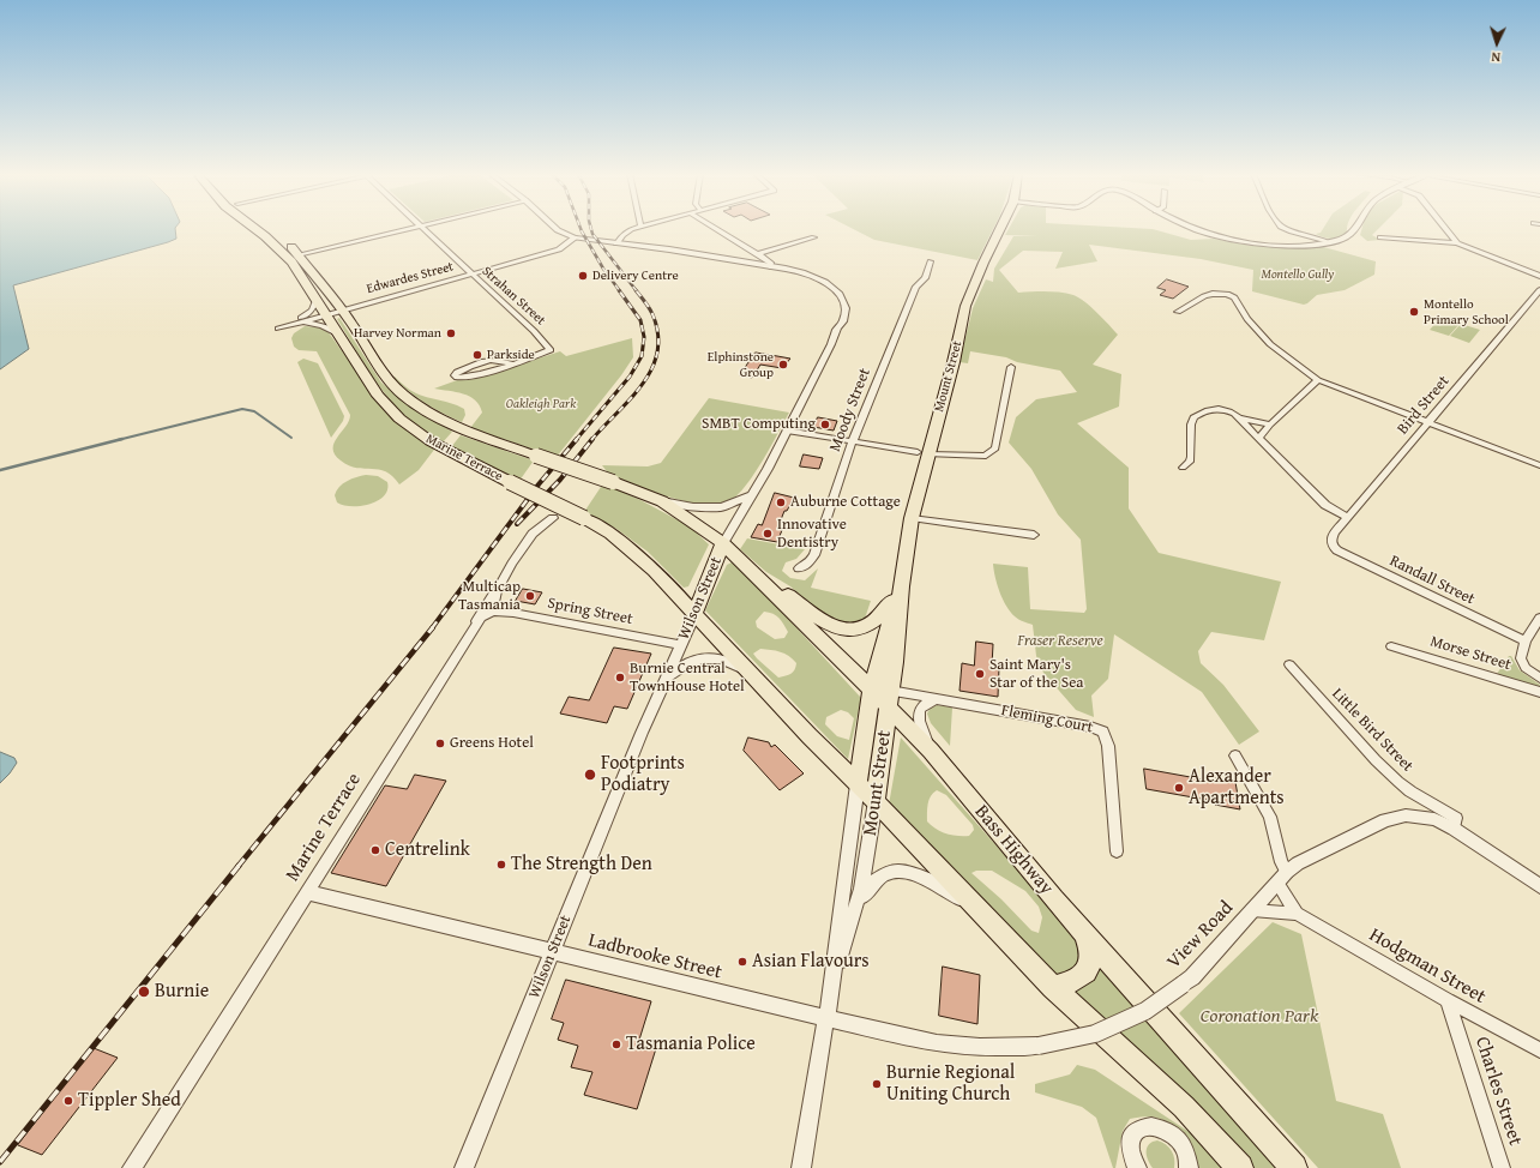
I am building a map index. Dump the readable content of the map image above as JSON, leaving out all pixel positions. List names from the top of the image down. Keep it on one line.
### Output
{"streets":{"highway":["Mount Street","Marine Terrace","Wilson Street","Bass Highway"],"street":["Edwardes Street","Strahan Street","Bird Street","Moody Street","Randall Street","Spring Street","Morse Street","Fleming Court","Little Bird Street","View Road","Ladbrooke Street","Hodgman Street","Charles Street"]},"crossings":[["Edwardes Street","Strahan Street"],["Edwardes Street","Marine Terrace"],["Edwardes Street","Wilson Street"],["Mount Street","Fleming Court"],["Mount Street","Bass Highway"],["Mount Street","View Road"],["Mount Street","Ladbrooke Street"],["Bird Street","Randall Street"],["Marine Terrace","Wilson Street"],["Marine Terrace","Spring Street"],["Marine Terrace","Bass Highway"],["Marine Terrace","Ladbrooke Street"],["Randall Street","Morse Street"],["Wilson Street","Spring Street"],["Wilson Street","Bass Highway"],["Wilson Street","Ladbrooke Street"],["Fleming Court","Bass Highway"],["Little Bird Street","View Road"],["View Road","Ladbrooke Street"],["View Road","Hodgman Street"],["Hodgman Street","Charles Street"]],"parks":["Montello Gully","Oakleigh Park","Fraser Reserve","Coronation Park"],"places":["Delivery Centre","Montello Primary School","Harvey Norman","Parkside","Elphinstone Group","SMBT Computing","Auburne Cottage","Innovative Dentistry","Multicap Tasmania","Saint Mary's Star of the Sea","Burnie Central TownHouse Hotel","Greens Hotel","Footprints Podiatry","Alexander Apartments","Centrelink","The Strength Den","Asian Flavours","Burnie","Tasmania Police","Burnie Regional Uniting Church","Tippler Shed"],"north":"bottom"}
